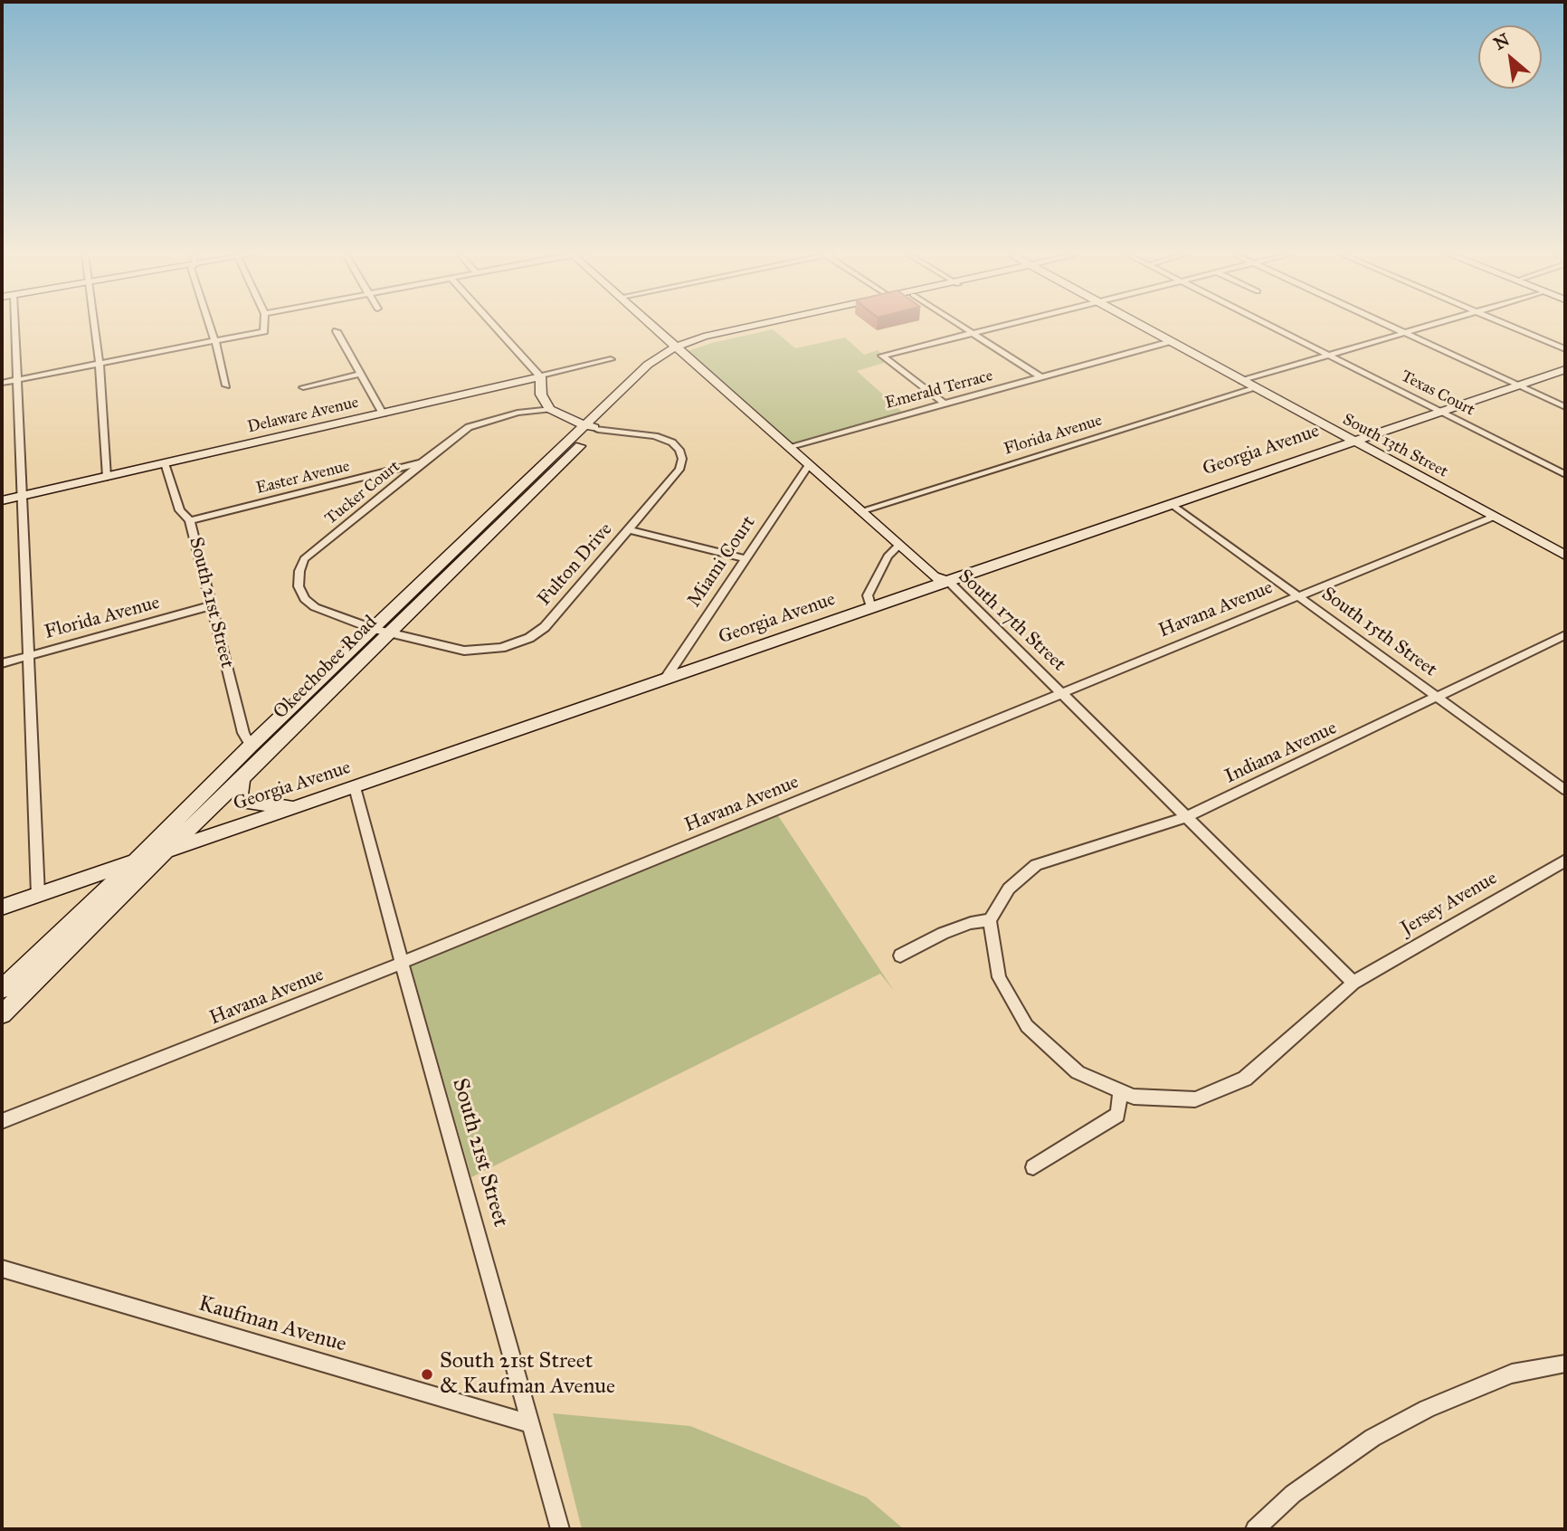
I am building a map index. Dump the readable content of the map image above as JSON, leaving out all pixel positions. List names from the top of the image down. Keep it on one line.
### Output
{"streets":{"street":["Emerald Terrace","Texas Court","Delaware Avenue","Florida Avenue","South 13th Street","Georgia Avenue","Easter Avenue","Tucker Court","Miami Court","Fulton Drive","South 21st Street","Havana Avenue","South 17th Street","South 15th Street","Okeechobee Road","Indiana Avenue","Jersey Avenue","Kaufman Avenue"]},"crossings":[["Emerald Terrace","South 13th Street"],["Emerald Terrace","South 17th Street"],["Texas Court","Georgia Avenue"],["Delaware Avenue","South 21st Street"],["Florida Avenue","South 13th Street"],["Florida Avenue","South 21st Street"],["Florida Avenue","South 17th Street"],["South 13th Street","Georgia Avenue"],["South 13th Street","Havana Avenue"],["Georgia Avenue","Miami Court"],["Georgia Avenue","South 21st Street"],["Georgia Avenue","South 17th Street"],["Georgia Avenue","South 15th Street"],["Georgia Avenue","Okeechobee Road"],["Easter Avenue","Tucker Court"],["Easter Avenue","South 21st Street"],["Tucker Court","Fulton Drive"],["Tucker Court","Okeechobee Road"],["Miami Court","South 17th Street"],["Fulton Drive","Okeechobee Road"],["South 21st Street","Havana Avenue"],["South 21st Street","Okeechobee Road"],["South 21st Street","Kaufman Avenue"],["Havana Avenue","South 17th Street"],["Havana Avenue","South 15th Street"],["South 17th Street","Okeechobee Road"],["South 17th Street","Indiana Avenue"],["South 17th Street","Jersey Avenue"],["South 15th Street","Indiana Avenue"],["Indiana Avenue","Jersey Avenue"]],"places":["South 21st Street & Kaufman Avenue"],"north":"top left"}
